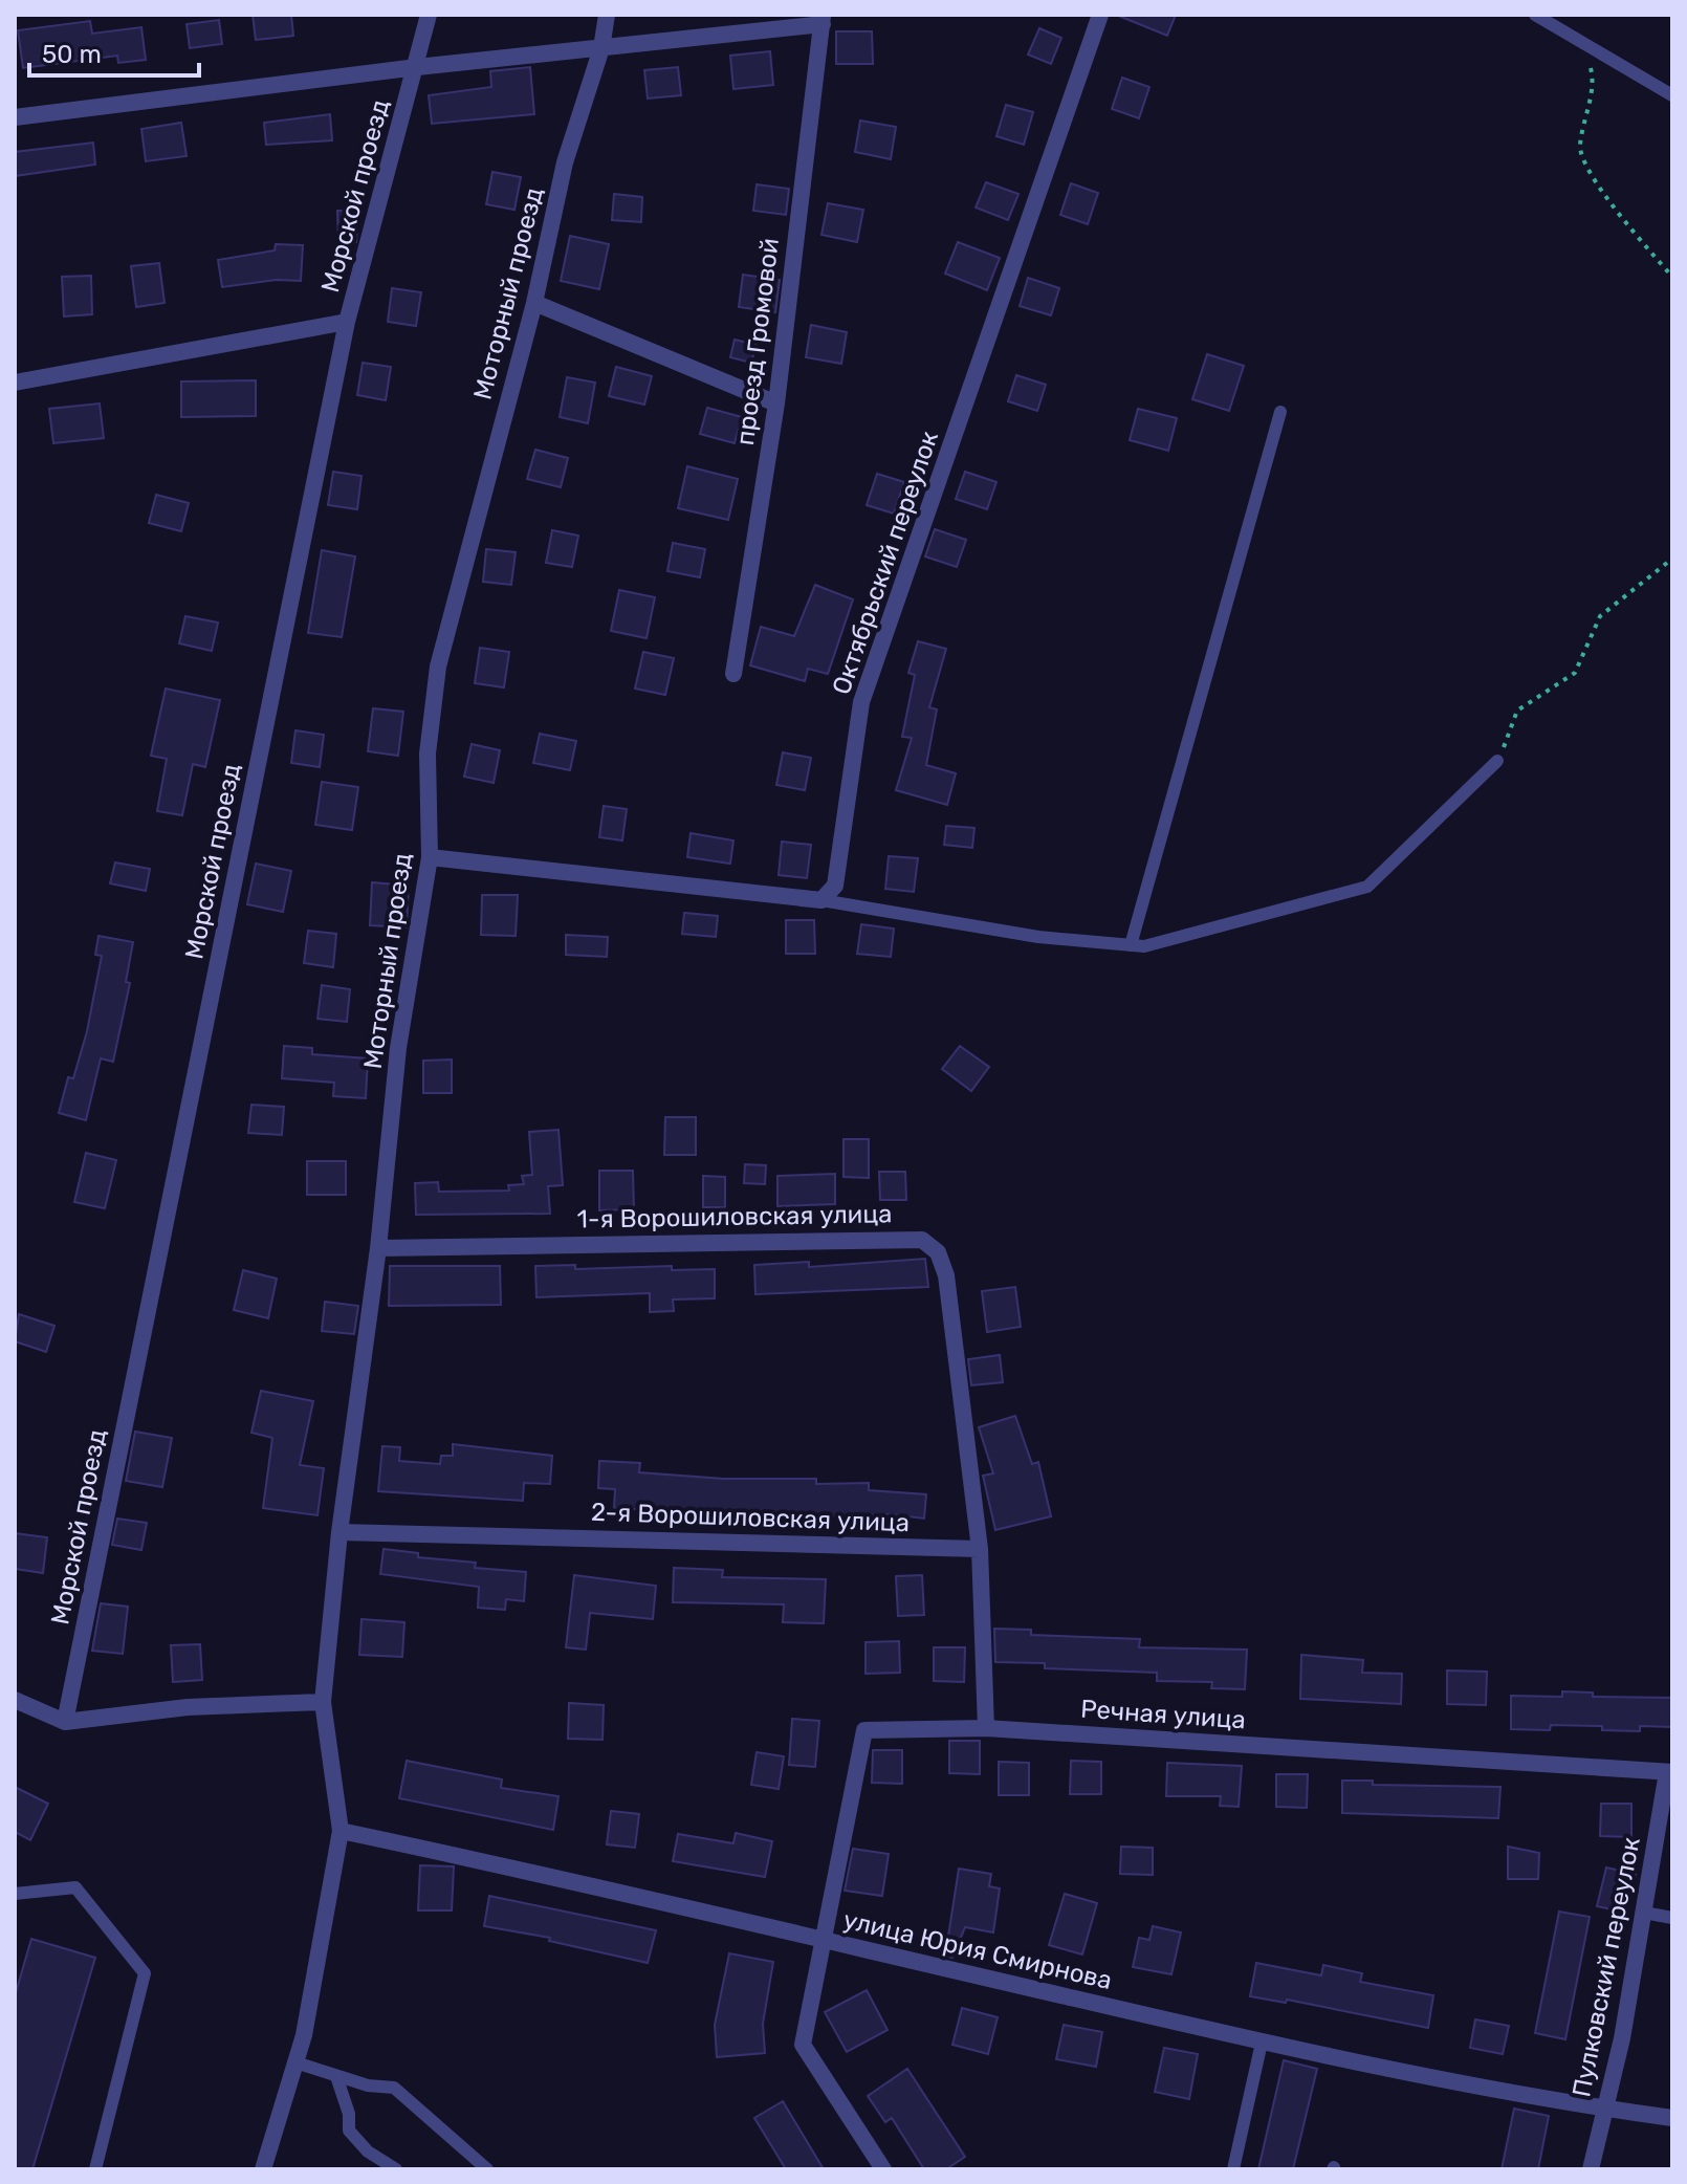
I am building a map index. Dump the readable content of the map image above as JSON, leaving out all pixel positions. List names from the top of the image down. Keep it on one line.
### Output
{"streets":{"street":["Морской проезд","Моторный проезд","проезд Громовой","Октябрьский переулок","1-я Ворошиловская улица","2-я Ворошиловская улица","Речная улица","улица Юрия Смирнова","Пулковский переулок"]},"crossings":[["Моторный проезд","1-я Ворошиловская улица"],["Моторный проезд","2-я Ворошиловская улица"],["Моторный проезд","улица Юрия Смирнова"],["1-я Ворошиловская улица","2-я Ворошиловская улица"],["Речная улица","улица Юрия Смирнова"],["Речная улица","Пулковский переулок"],["улица Юрия Смирнова","Пулковский переулок"]],"scale_bar":"50 m"}
